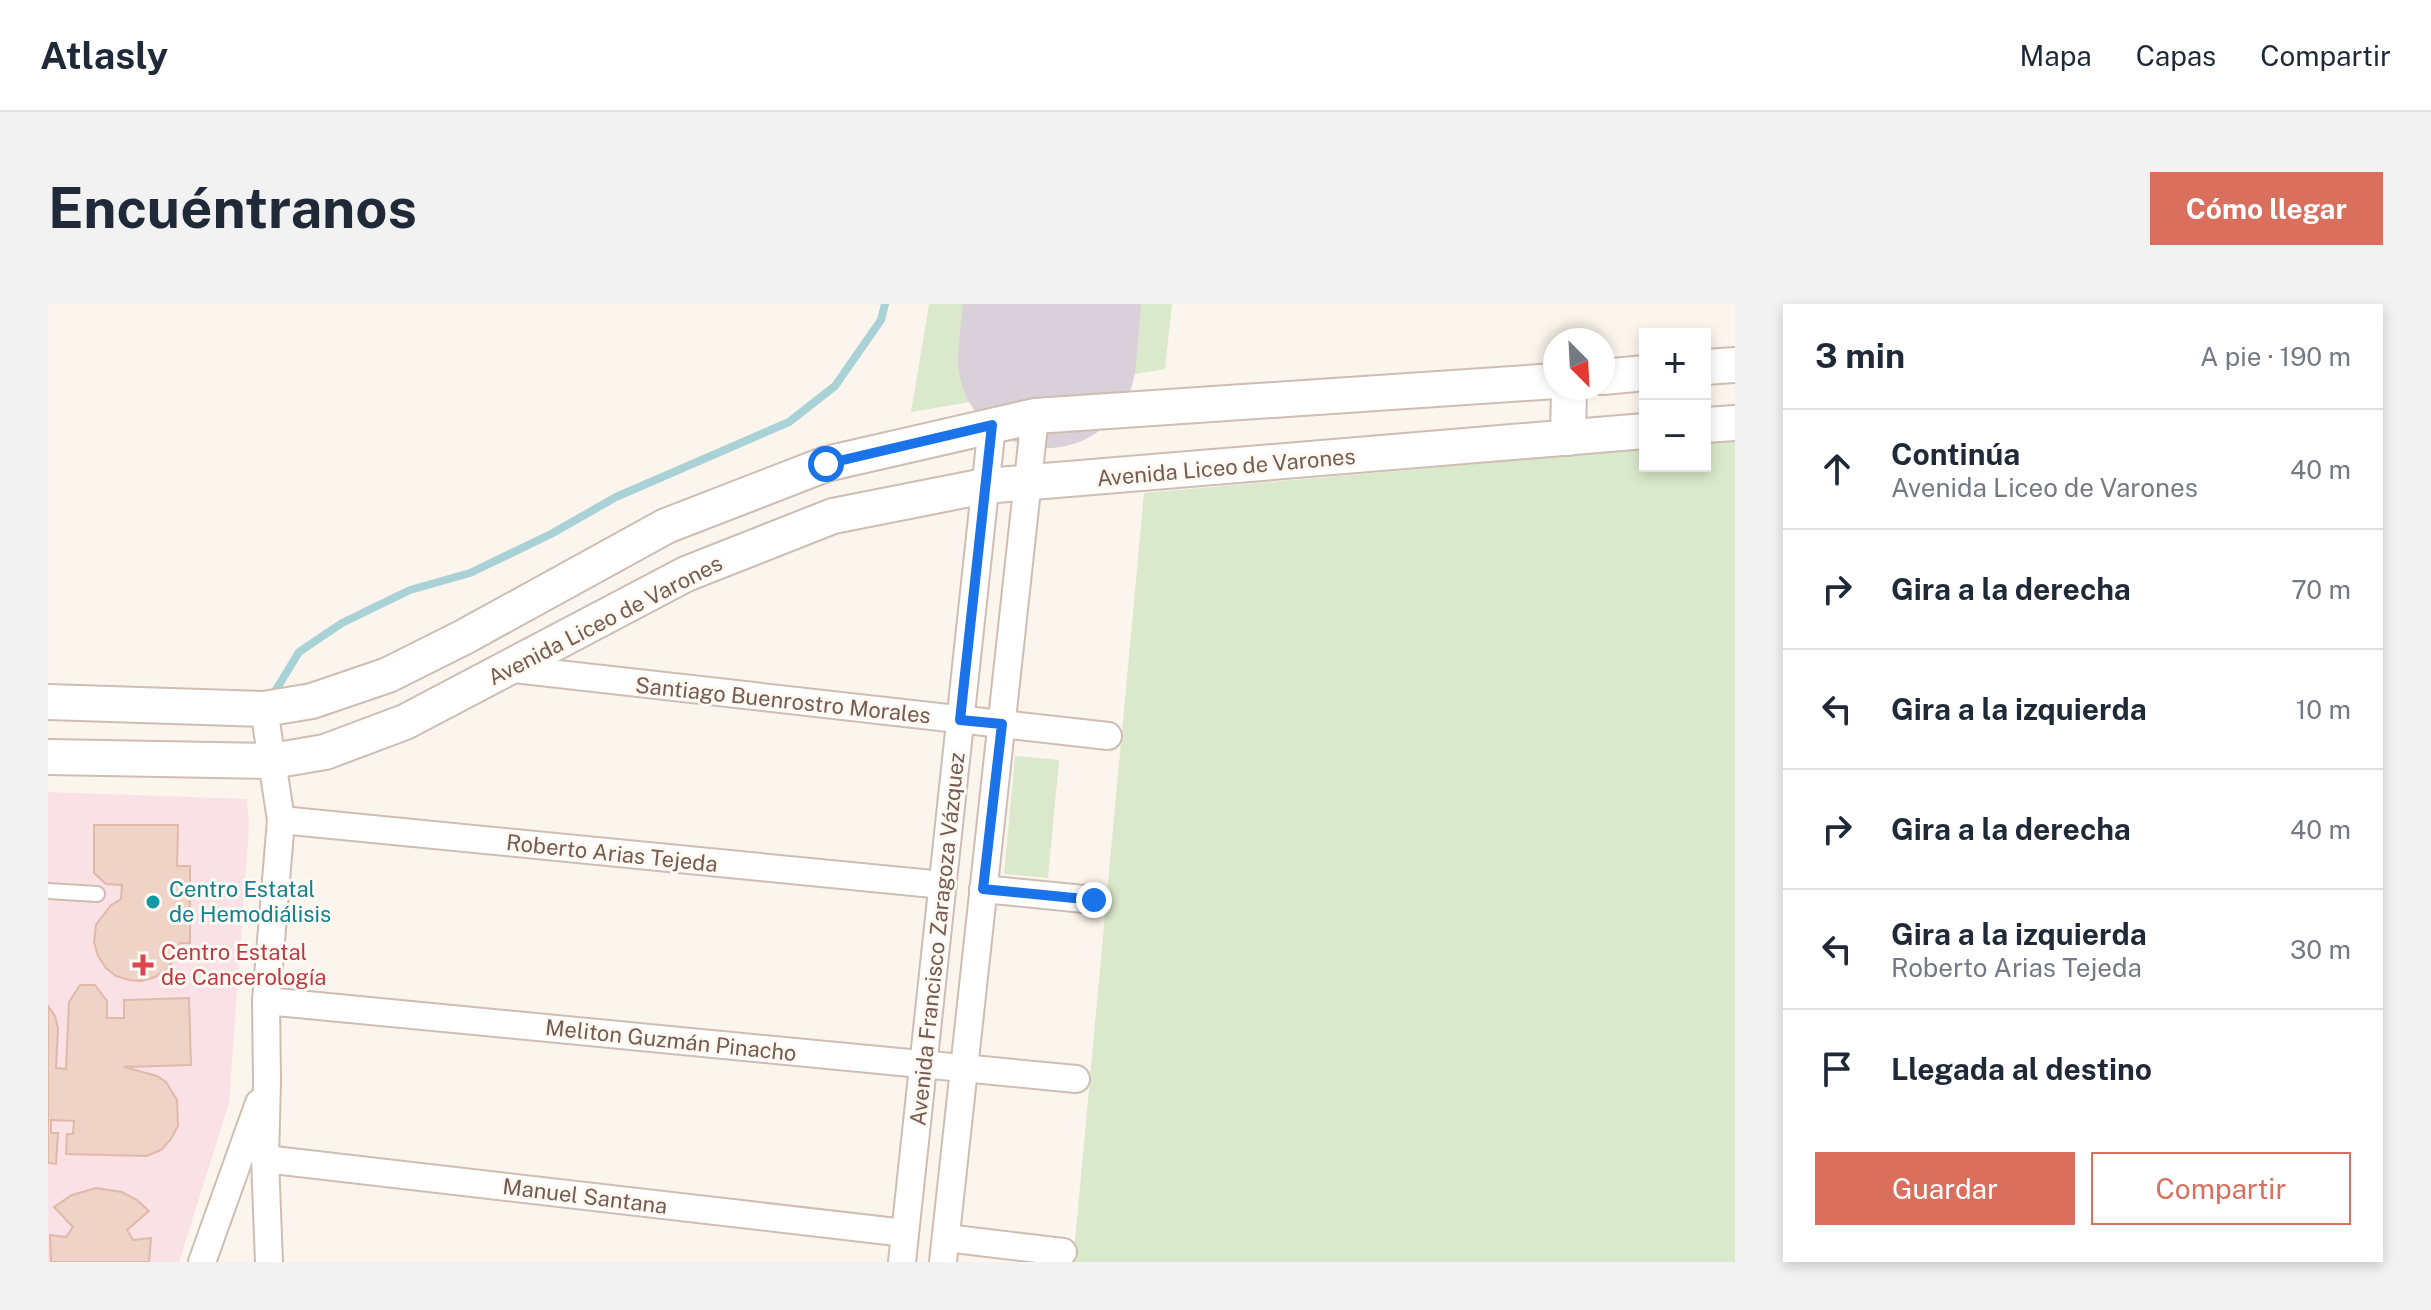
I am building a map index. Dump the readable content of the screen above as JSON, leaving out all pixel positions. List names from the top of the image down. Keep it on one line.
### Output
{"streets":{"street":["Avenida Liceo de Varones","Santiago Buenrostro Morales","Roberto Arias Tejeda","Avenida Francisco Zaragoza Vázquez","Meliton Guzmán Pinacho","Manuel Santana"]},"crossings":[["Avenida Liceo de Varones","Santiago Buenrostro Morales"],["Avenida Liceo de Varones","Avenida Francisco Zaragoza Vázquez"],["Santiago Buenrostro Morales","Avenida Francisco Zaragoza Vázquez"],["Roberto Arias Tejeda","Avenida Francisco Zaragoza Vázquez"],["Avenida Francisco Zaragoza Vázquez","Meliton Guzmán Pinacho"],["Avenida Francisco Zaragoza Vázquez","Manuel Santana"]],"places":{"other":["Centro Estatal de Hemodiálisis"],"health":["Centro Estatal de Cancerología"]},"north":"bottom right","page":{"header":"Atlasly","nav":["Mapa","Capas","Compartir"],"buttons":["Cómo llegar",["Guardar","Compartir"]],"title":"Encuéntranos","heading":["3 min","A pie · 190 m"],"map_buttons":["+","−"],"list":[["Continúa","Avenida Liceo de Varones","40 m"],["Gira a la derecha","70 m"],["Gira a la izquierda","10 m"],["Gira a la derecha","40 m"],["Gira a la izquierda","Roberto Arias Tejeda","30 m"],"Llegada al destino"]}}
